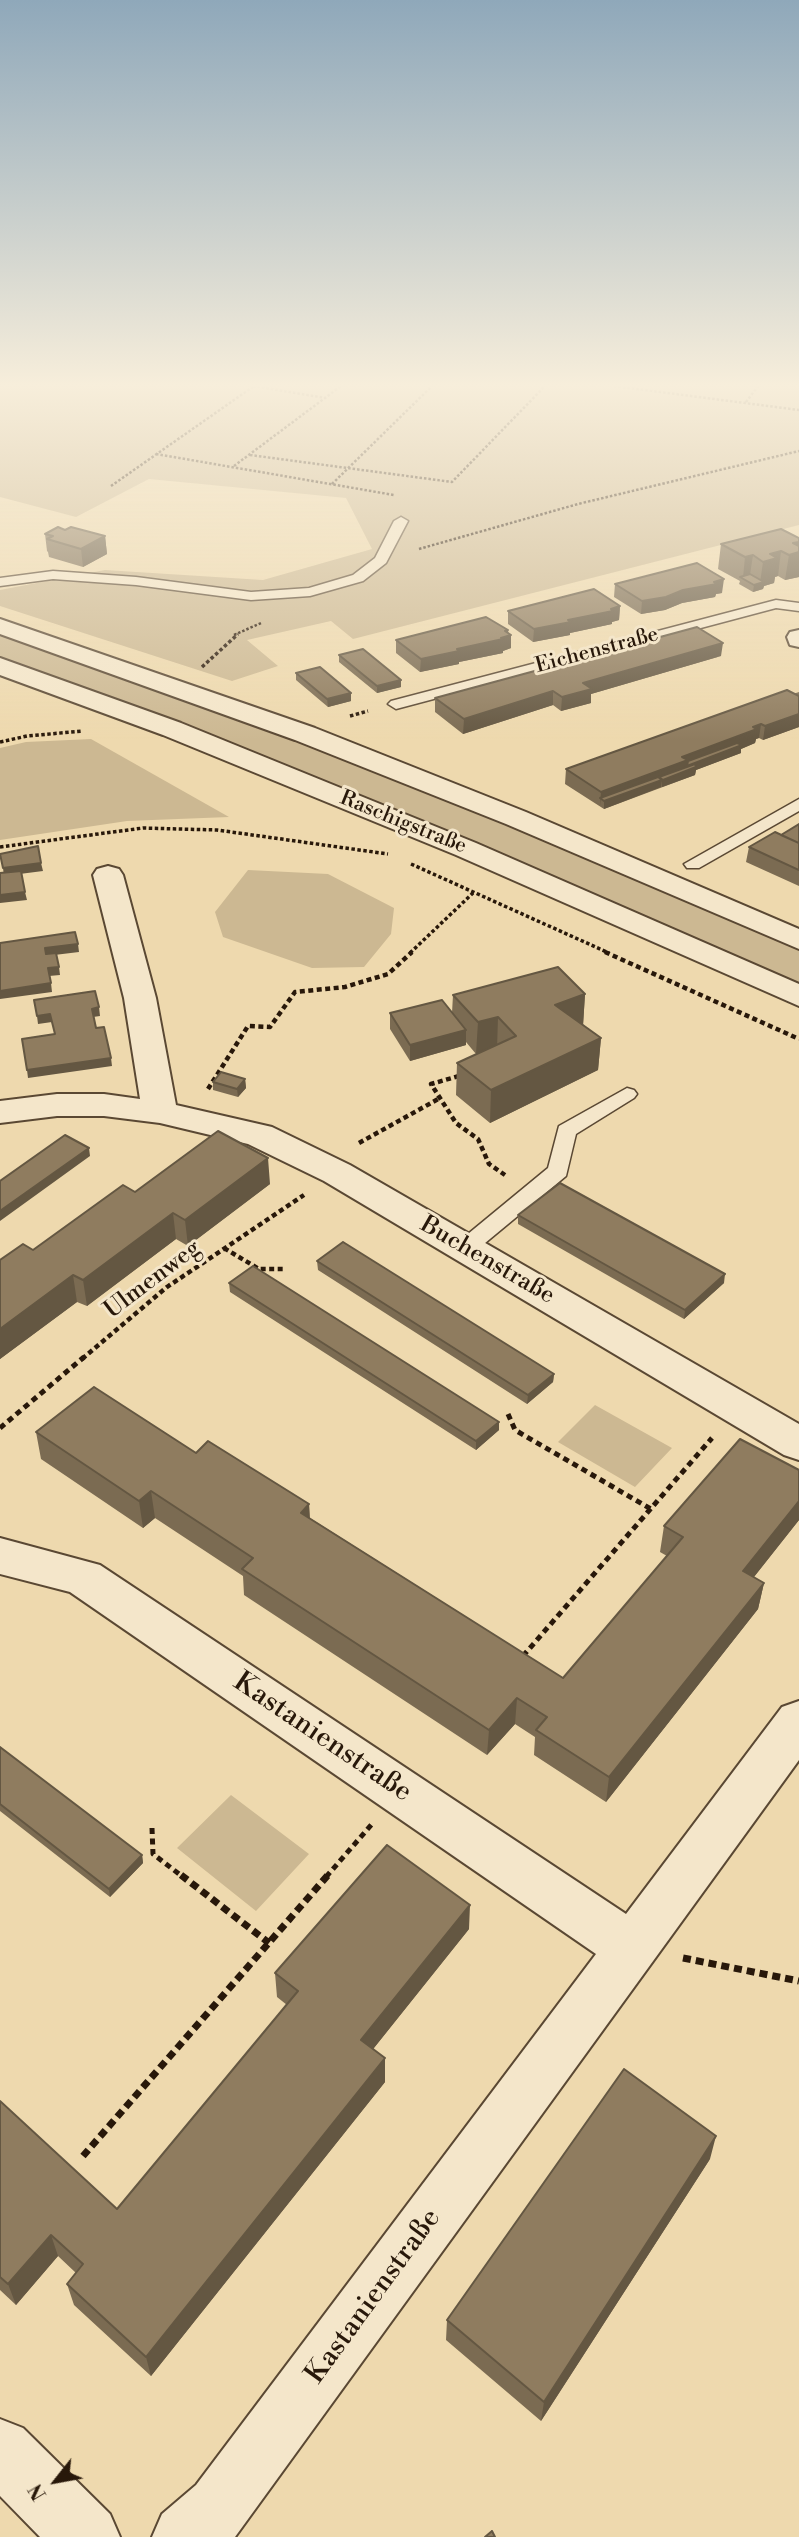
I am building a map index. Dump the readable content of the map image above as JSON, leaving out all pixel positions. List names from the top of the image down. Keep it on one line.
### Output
{"streets":{"street":["Raschigstraße","Buchenstraße","Kastanienstraße"],"lane":["Eichenstraße"],"path":["Ulmenweg"]},"crossings":[["Buchenstraße","Ulmenweg"]],"north":"bottom left"}
